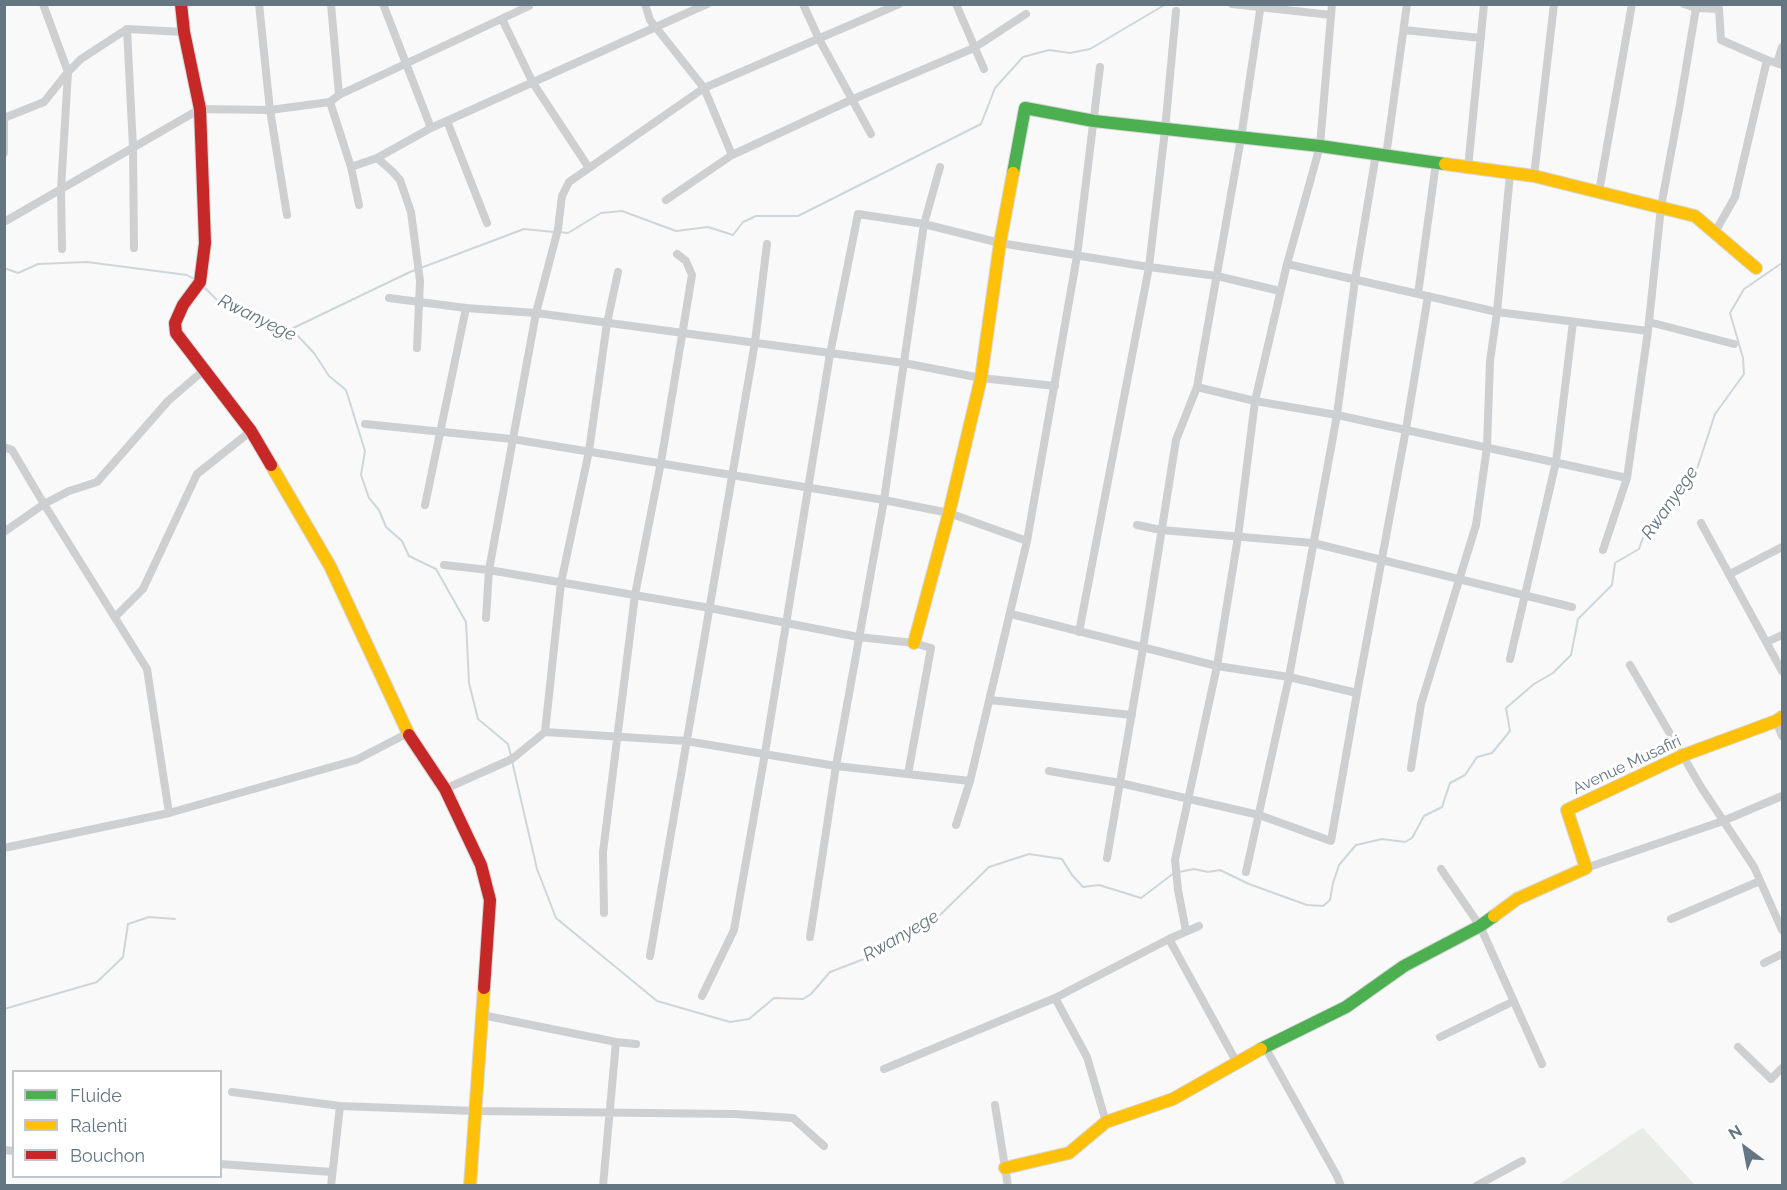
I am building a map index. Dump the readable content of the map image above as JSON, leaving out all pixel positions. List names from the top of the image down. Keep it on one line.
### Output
{"streets":{"street":["Avenue Musafiri"]},"water":["Rwanyege"],"legend":["Fluide","Ralenti","Bouchon"],"north":"top left"}
